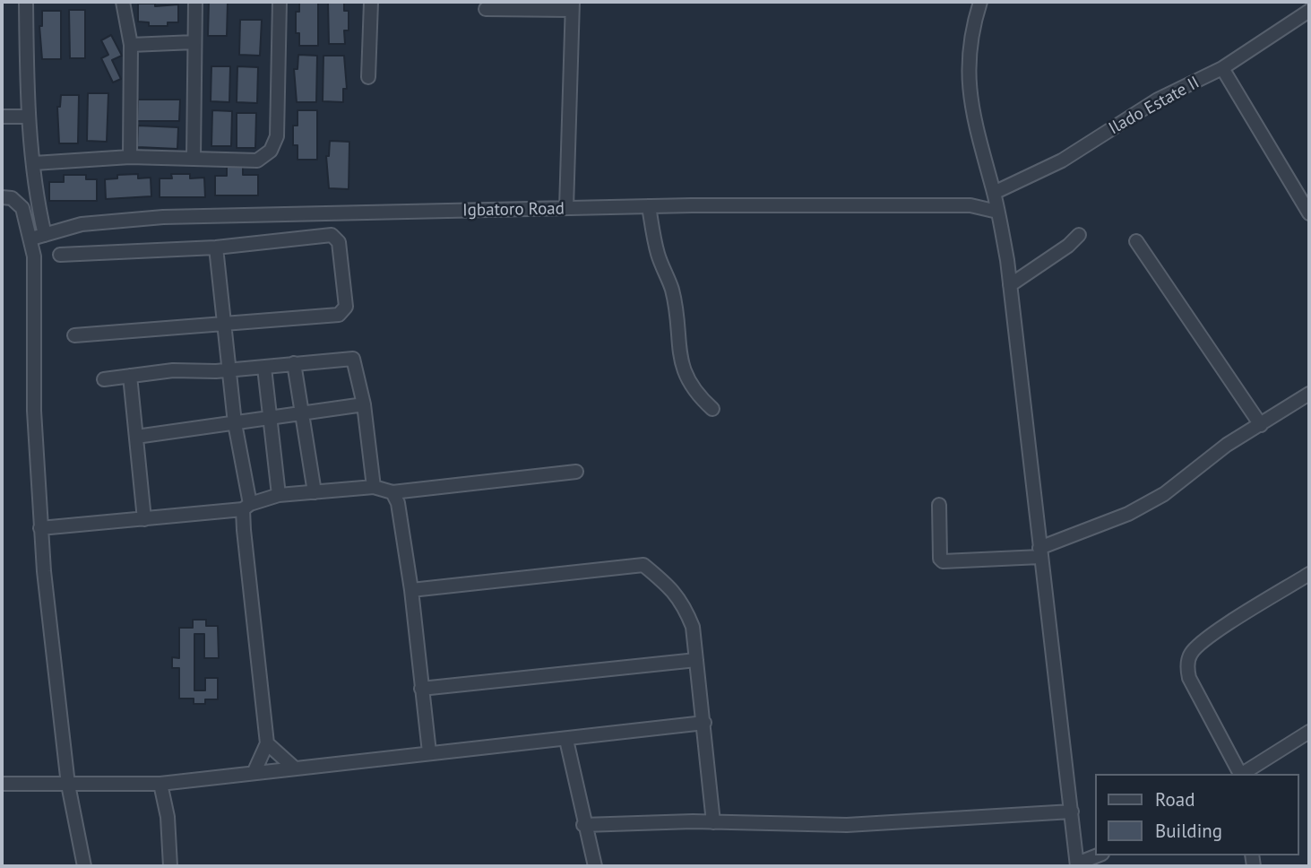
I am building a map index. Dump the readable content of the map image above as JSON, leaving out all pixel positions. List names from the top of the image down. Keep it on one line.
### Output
{"streets":{"street":["Ilado Estate II","Igbatoro Road"]},"legend":["Road","Building"]}
